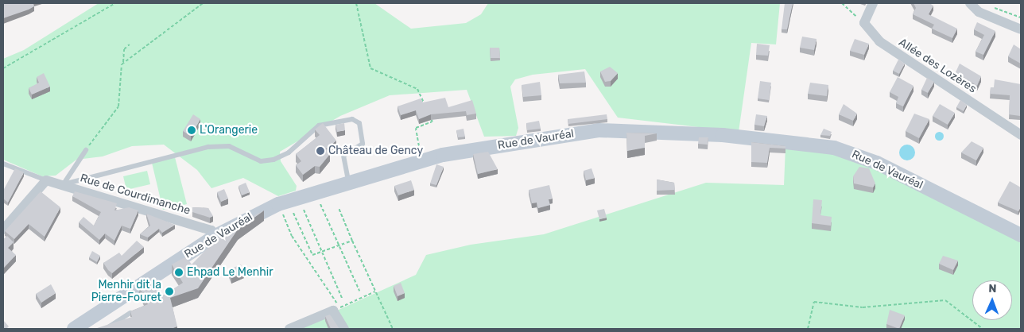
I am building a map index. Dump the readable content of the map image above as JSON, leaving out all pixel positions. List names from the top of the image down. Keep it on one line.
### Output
{"streets":{"street":["Allée des Lozères","Rue de Vauréal","Rue de Courdimanche"]},"crossings":[["Rue de Vauréal","Rue de Courdimanche"]],"places":["L'Orangerie","Château de Gency","Ehpad Le Menhir","Menhir dit la Pierre-Fouret"],"north":"top"}
